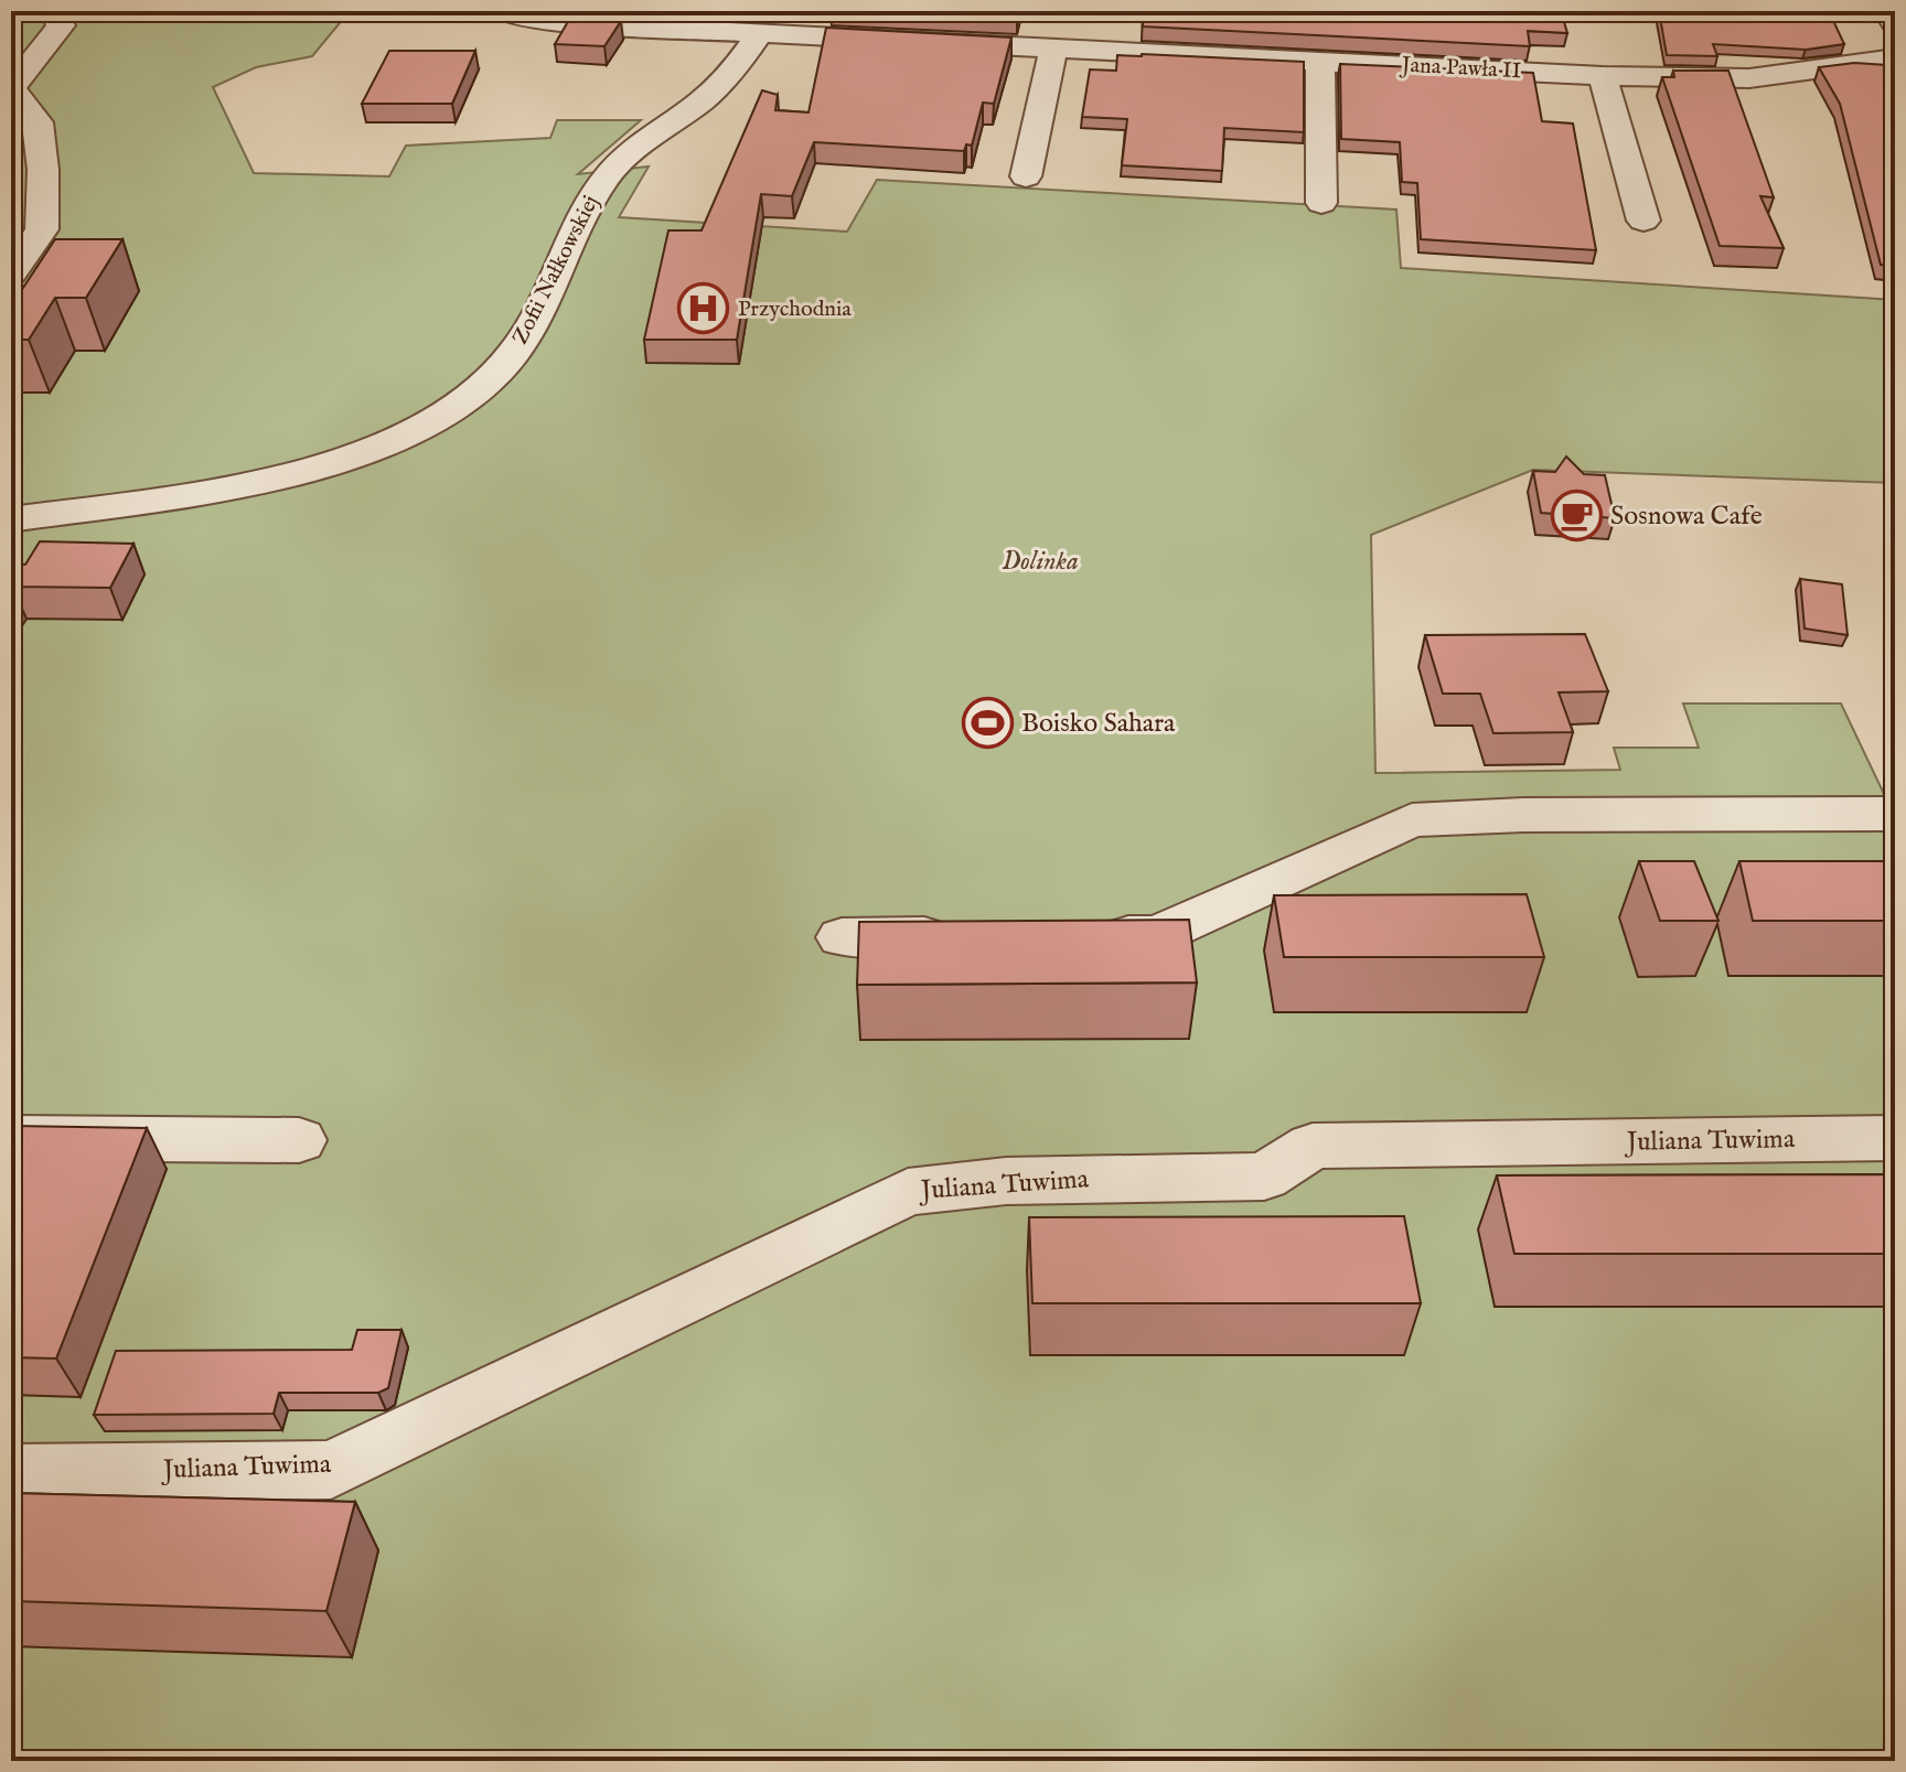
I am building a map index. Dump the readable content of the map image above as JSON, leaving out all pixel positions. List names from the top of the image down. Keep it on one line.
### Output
{"streets":{"street":["Jana Pawła II","Zofii Nałkowskiej","Juliana Tuwima"]},"crossings":[["Jana Pawła II","Zofii Nałkowskiej"]],"parks":["Dolinka"],"places":{"hospital":["Przychodnia"],"cafe":["Sosnowa Cafe"],"sports":["Boisko Sahara"]}}
